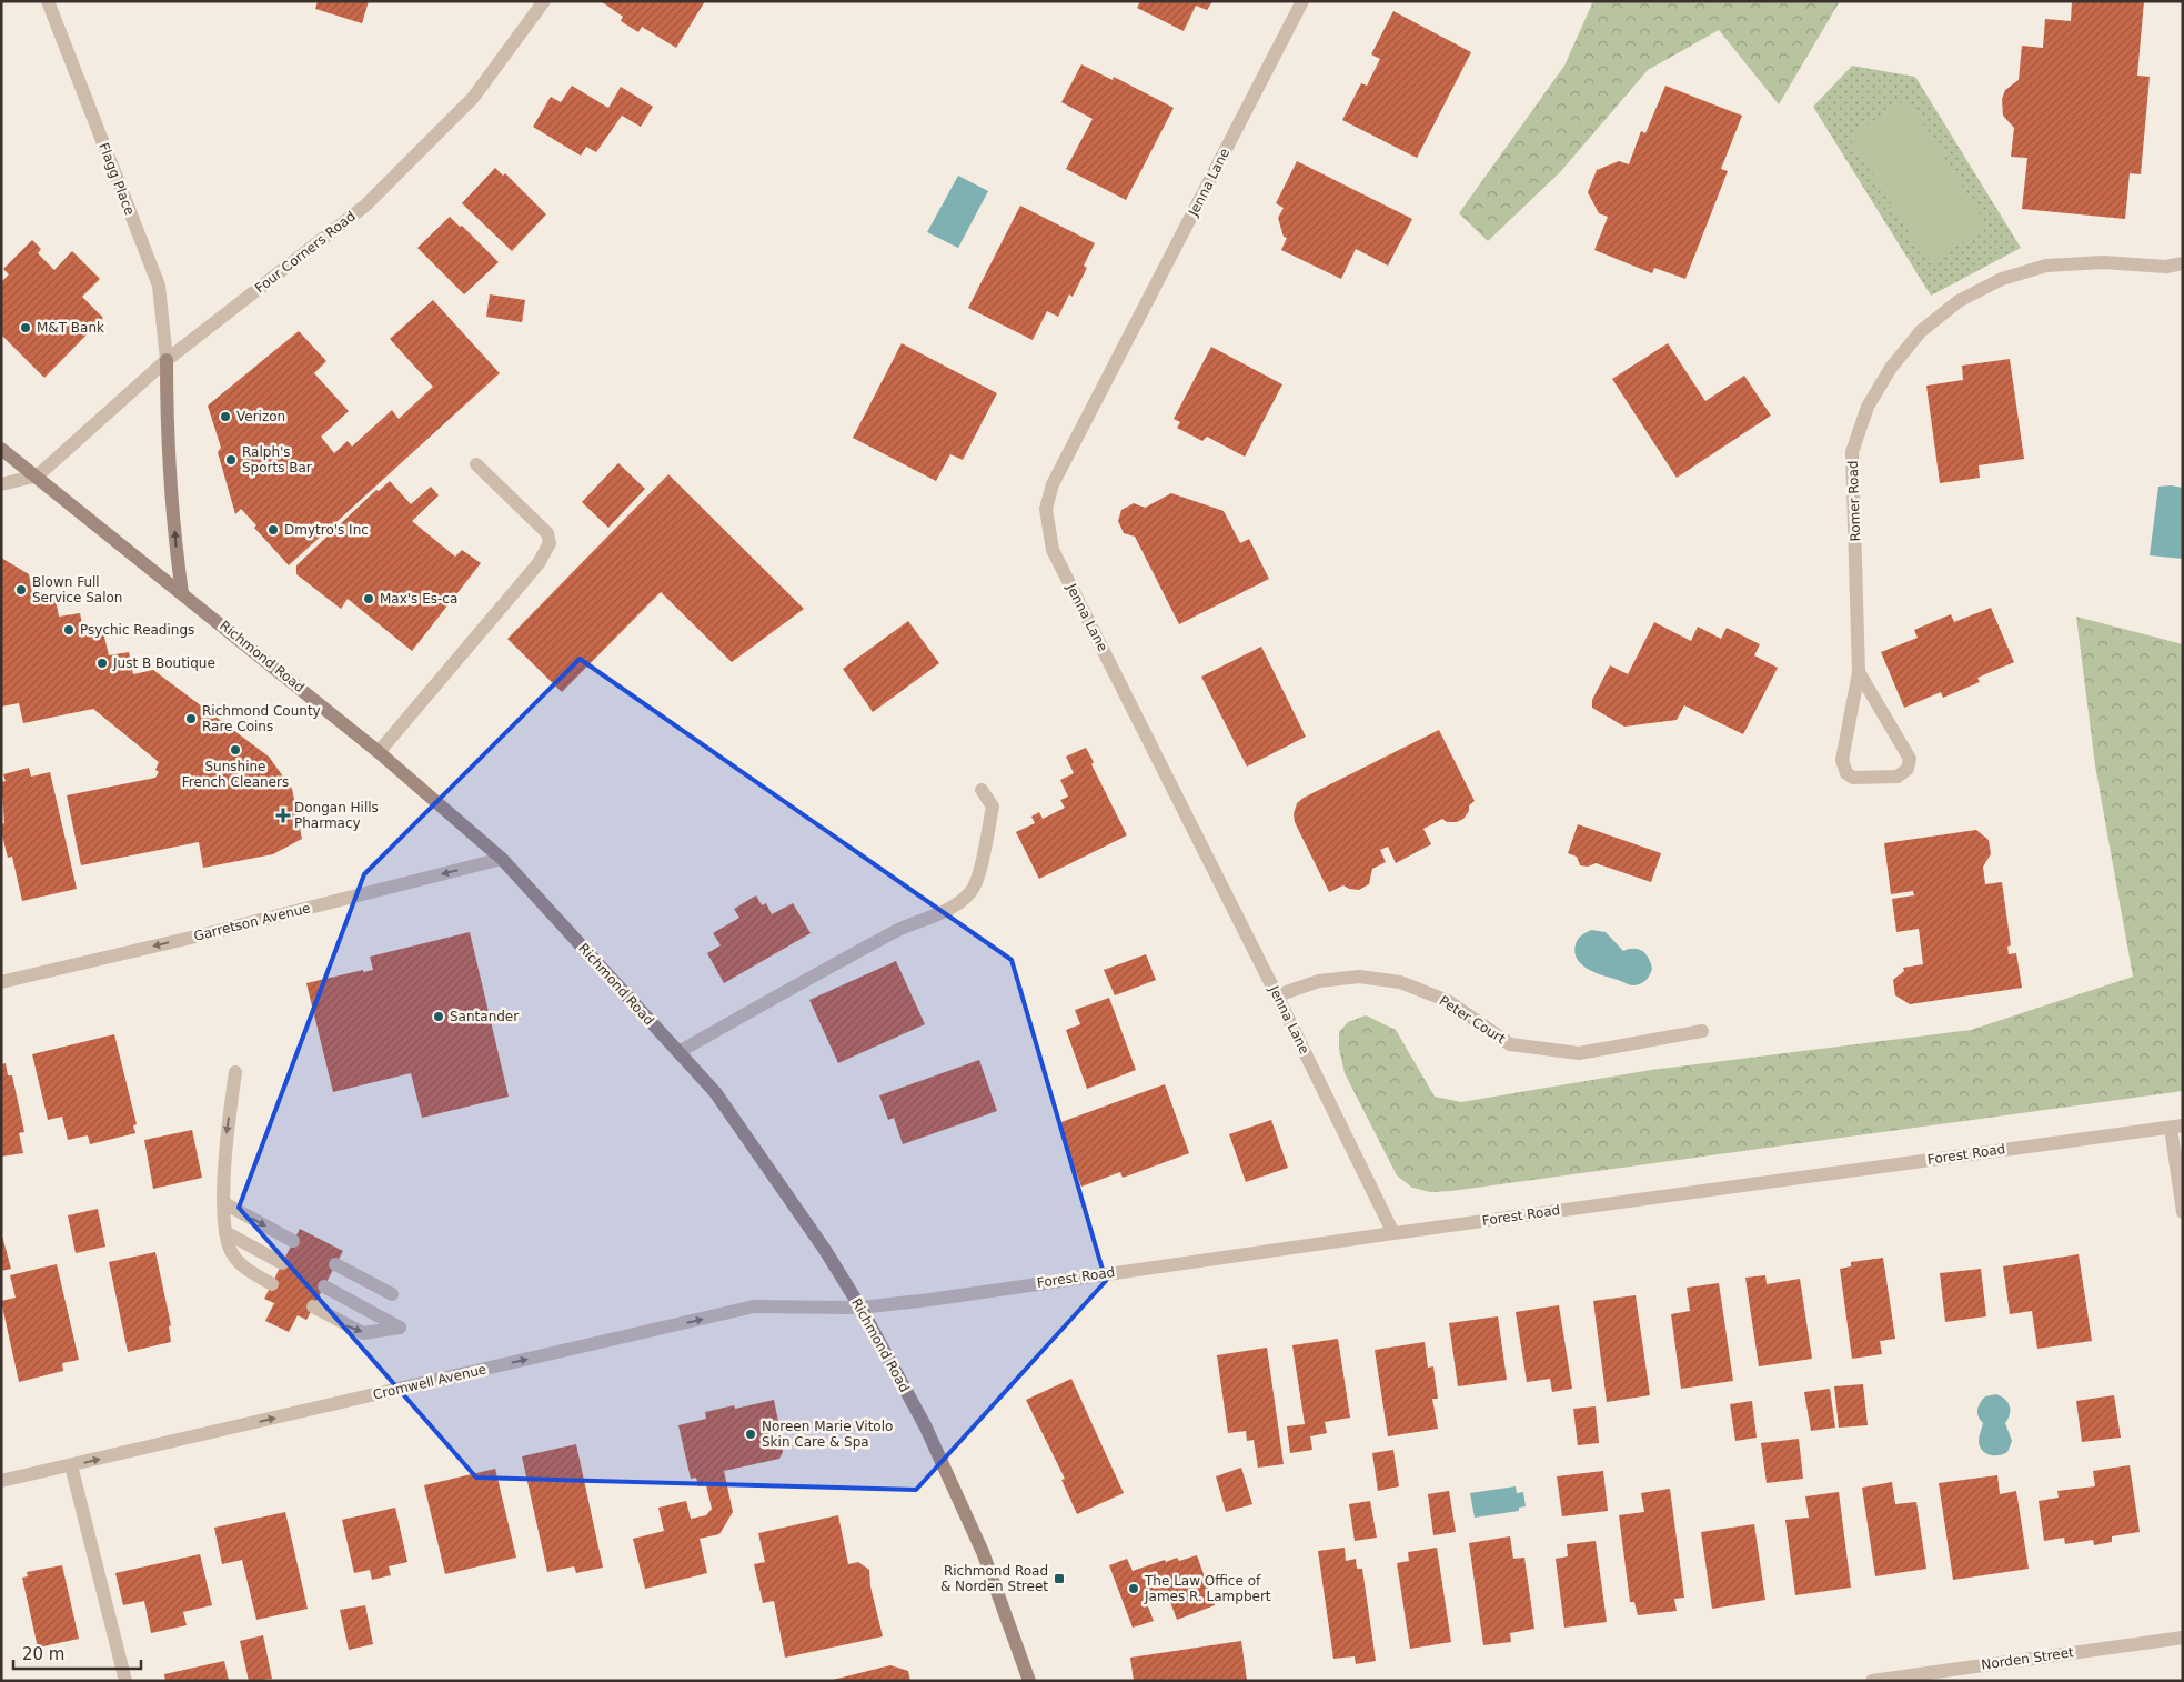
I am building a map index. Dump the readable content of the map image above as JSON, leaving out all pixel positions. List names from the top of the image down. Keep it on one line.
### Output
{"streets":{"main road":["Richmond Road"],"street":["Flagg Place","Jenna Lane","Four Corners Road","Romer Road","Garretson Avenue","Peter Court","Forest Road","Cromwell Avenue","Norden Street"]},"crossings":[["Flagg Place","Four Corners Road"],["Jenna Lane","Peter Court"],["Jenna Lane","Forest Road"],["Four Corners Road","Richmond Road"],["Richmond Road","Garretson Avenue"],["Richmond Road","Forest Road"],["Richmond Road","Cromwell Avenue"],["Forest Road","Cromwell Avenue"]],"one_way":["Garretson Avenue","Cromwell Avenue"],"places":{"other":["M&T Bank","Verizon","Ralph's Sports Bar","Dmytro's Inc","Blown Full Service Salon","Max's Es-ca","Psychic Readings","Just B Boutique","Richmond County Rare Coins","Sunshine French Cleaners","Santander","Noreen Marie Vitolo Skin Care & Spa","The Law Office of James R. Lampbert"],"health":["Dongan Hills Pharmacy"],"transit":["Richmond Road & Norden Street"]},"scale_bar":"20 m"}
